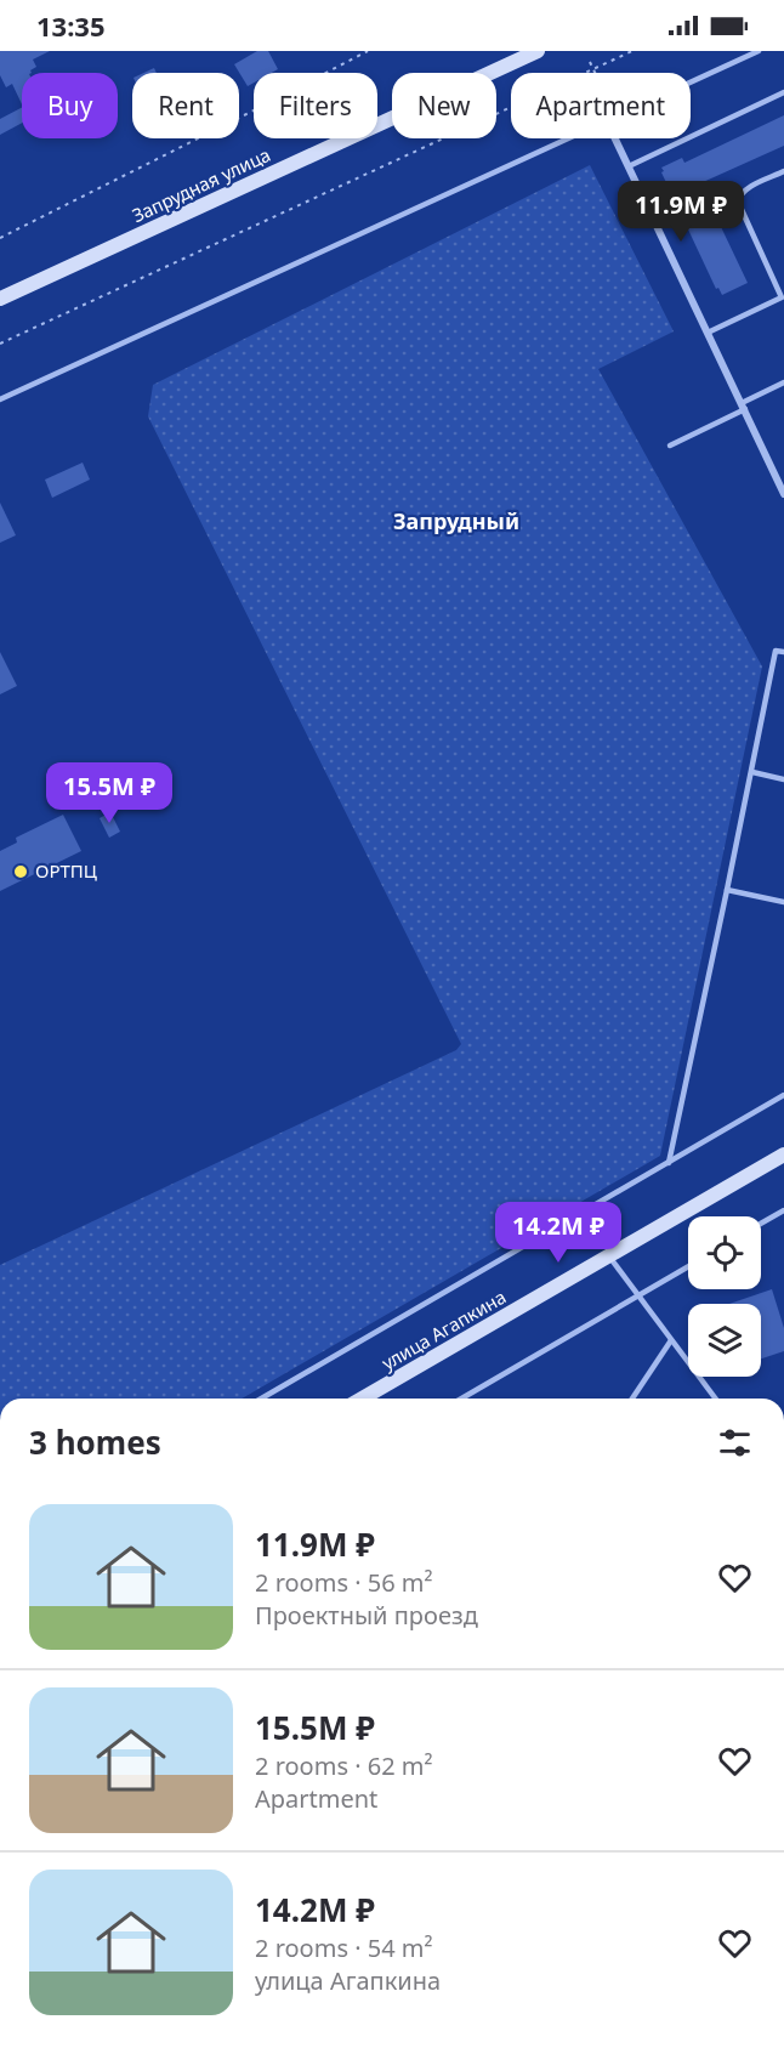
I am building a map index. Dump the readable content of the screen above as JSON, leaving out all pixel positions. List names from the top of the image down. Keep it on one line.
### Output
{"streets":{"main road":["Запрудная улица","улица Агапкина"]},"districts":["Запрудный"],"places":["ОРТПЦ"],"page":{"status":"13:35","chip":["Buy","Rent","Filters","New","Apartment"],"price":["11.9M ₽","15.5M ₽","14.2M ₽"],"heading":"3 homes","list":[{"name":"11.9M ₽","note":"2 rooms · 56 m² · Проектный проезд"},{"name":"15.5M ₽","note":"2 rooms · 62 m² · Apartment"},{"name":"14.2M ₽","note":"2 rooms · 54 m² · улица Агапкина"}]}}
